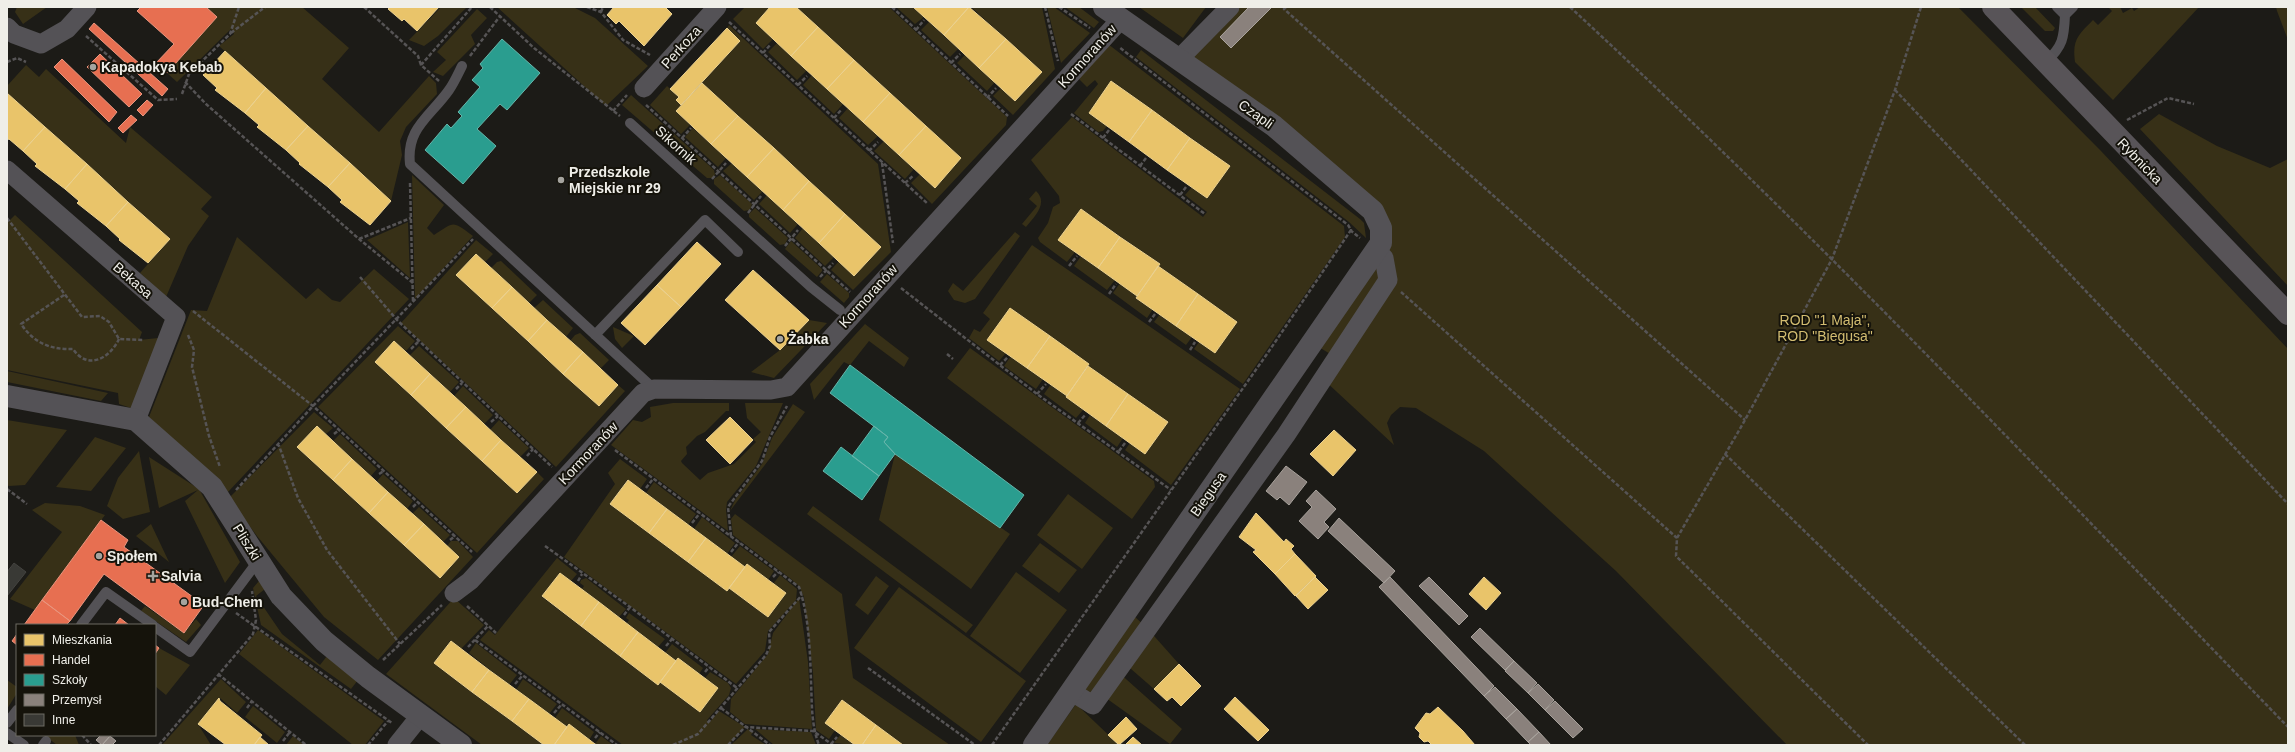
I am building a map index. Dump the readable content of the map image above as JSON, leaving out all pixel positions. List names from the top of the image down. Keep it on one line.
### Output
{"streets":{"main road":["Rybnicka"],"street":["Perkoza","Kormoranów","Czapli","Bekasa","Biegusa","Pliszki"],"lane":["Sikornik"]},"crossings":[["Kormoranów","Czapli"],["Czapli","Biegusa"]],"parks":["ROD \"1 Maja\", ROD \"Biegusa\""],"places":{"other":["Kapadokya Kebab","Przedszkole Miejskie nr 29","Żabka","Społem","Bud-Chem"],"health":["Salvia"]},"legend":["Mieszkania","Handel","Szkoły","Przemysł","Inne"]}
